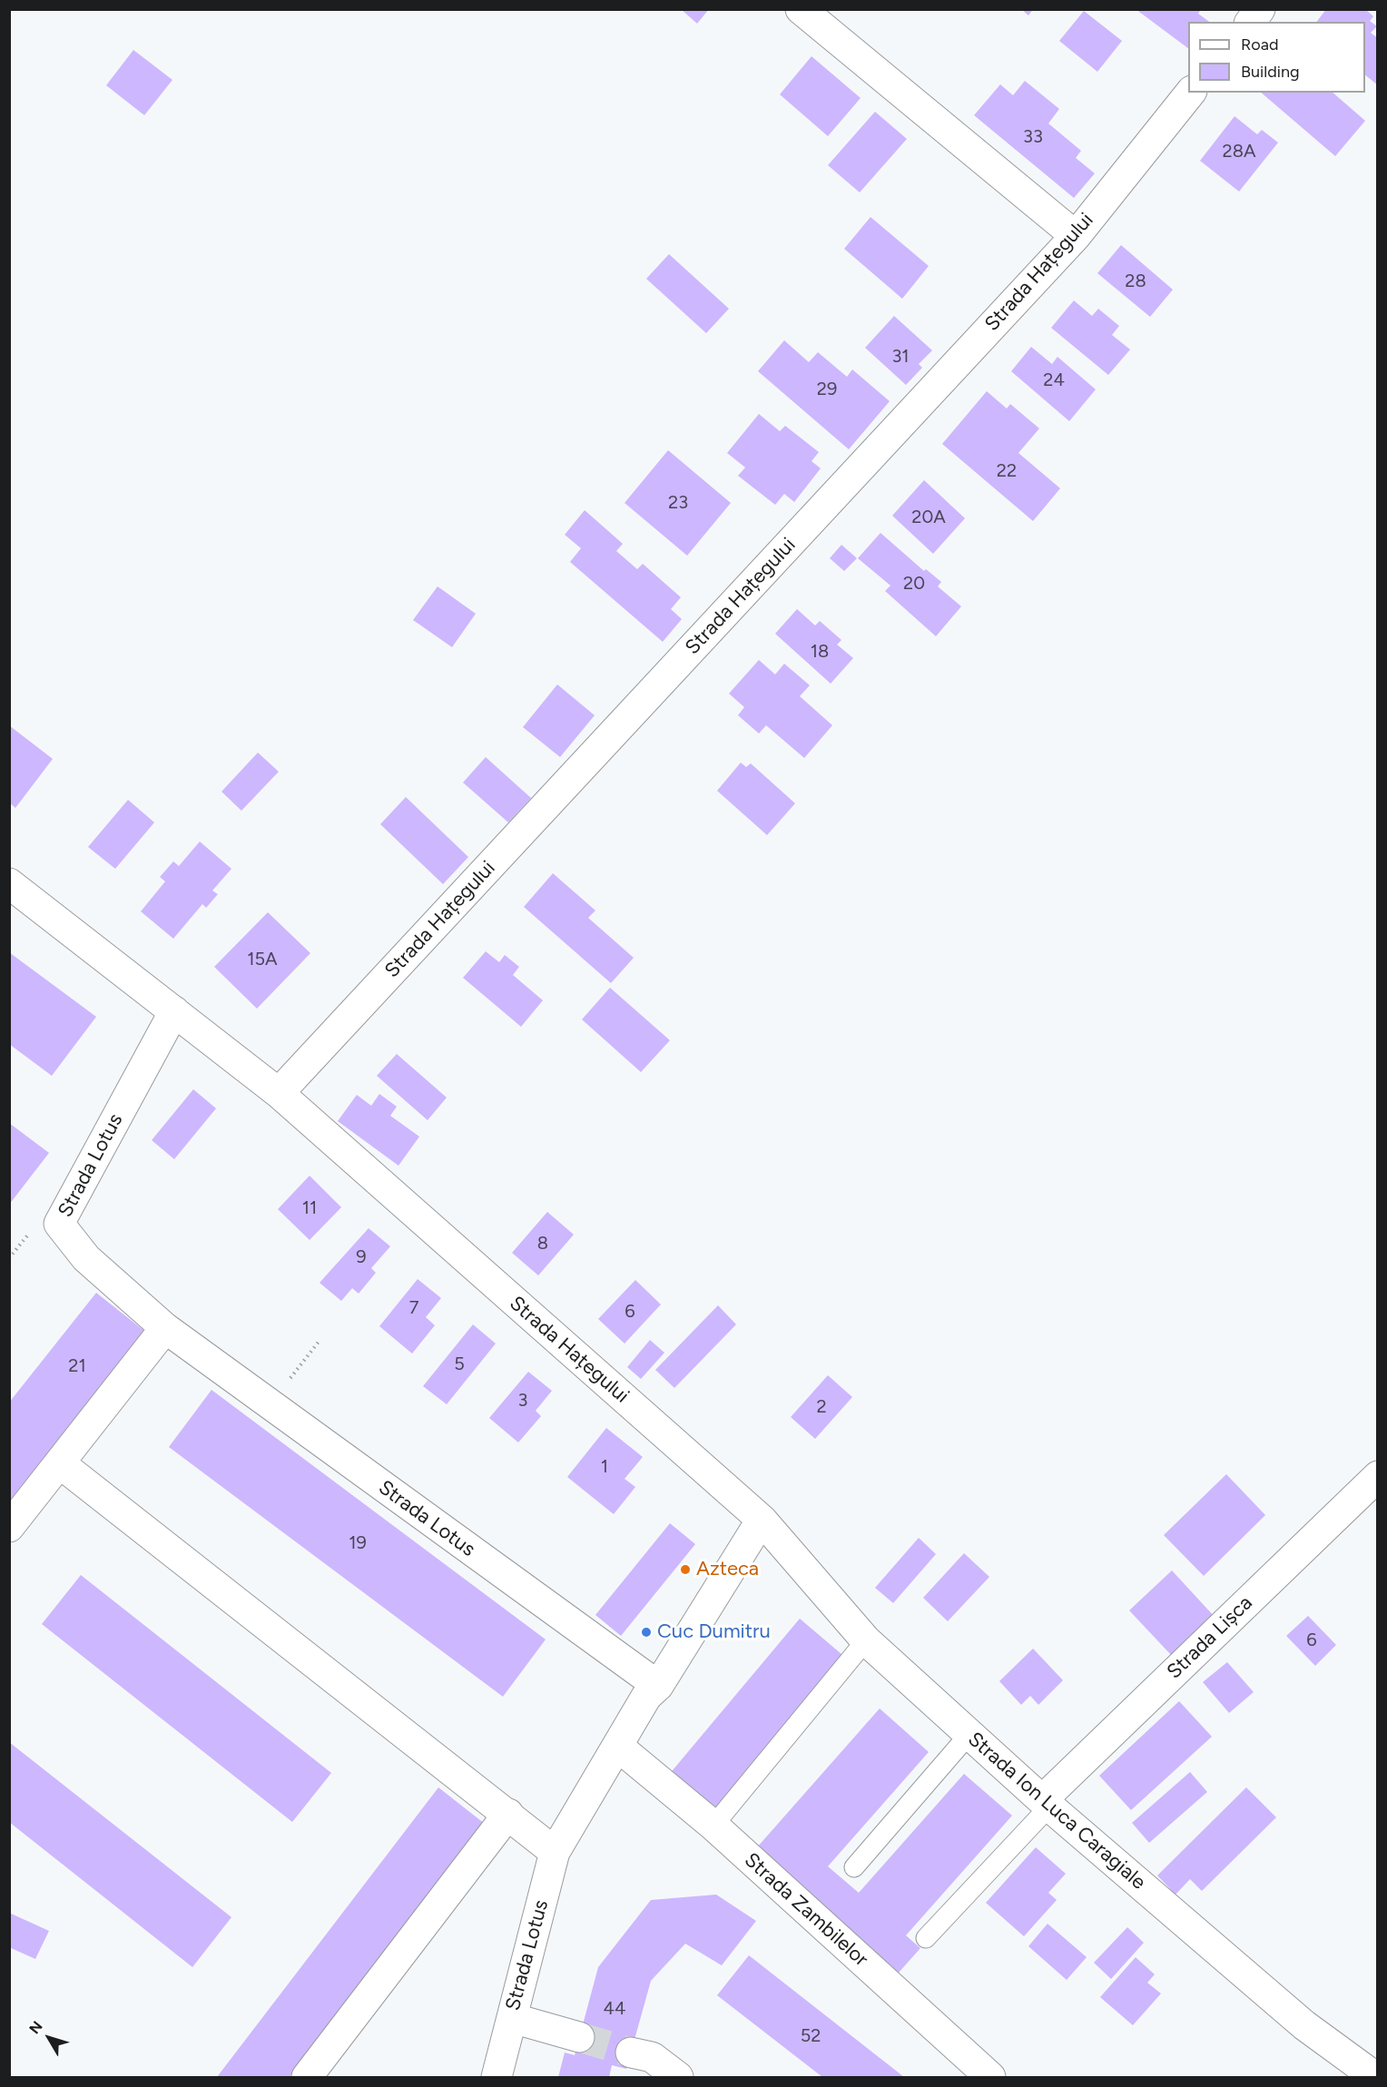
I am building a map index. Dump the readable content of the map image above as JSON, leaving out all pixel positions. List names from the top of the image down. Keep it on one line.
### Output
{"streets":{"street":["Strada Hațegului","Strada Lotus","Strada Lișca","Strada Ion Luca Caragiale","Strada Zambilelor"]},"crossings":[["Strada Hațegului","Strada Lotus"],["Strada Hațegului","Strada Ion Luca Caragiale"],["Strada Lotus","Strada Zambilelor"],["Strada Lișca","Strada Ion Luca Caragiale"]],"places":["Azteca","Cuc Dumitru"],"house_numbers":["33","28A","28","31","24","29","22","23","20A","20","18","15A","11","8","9","7","6","5","21","3","2","1","19","6","44","52"],"legend":["Road","Building"],"north":"top left"}
